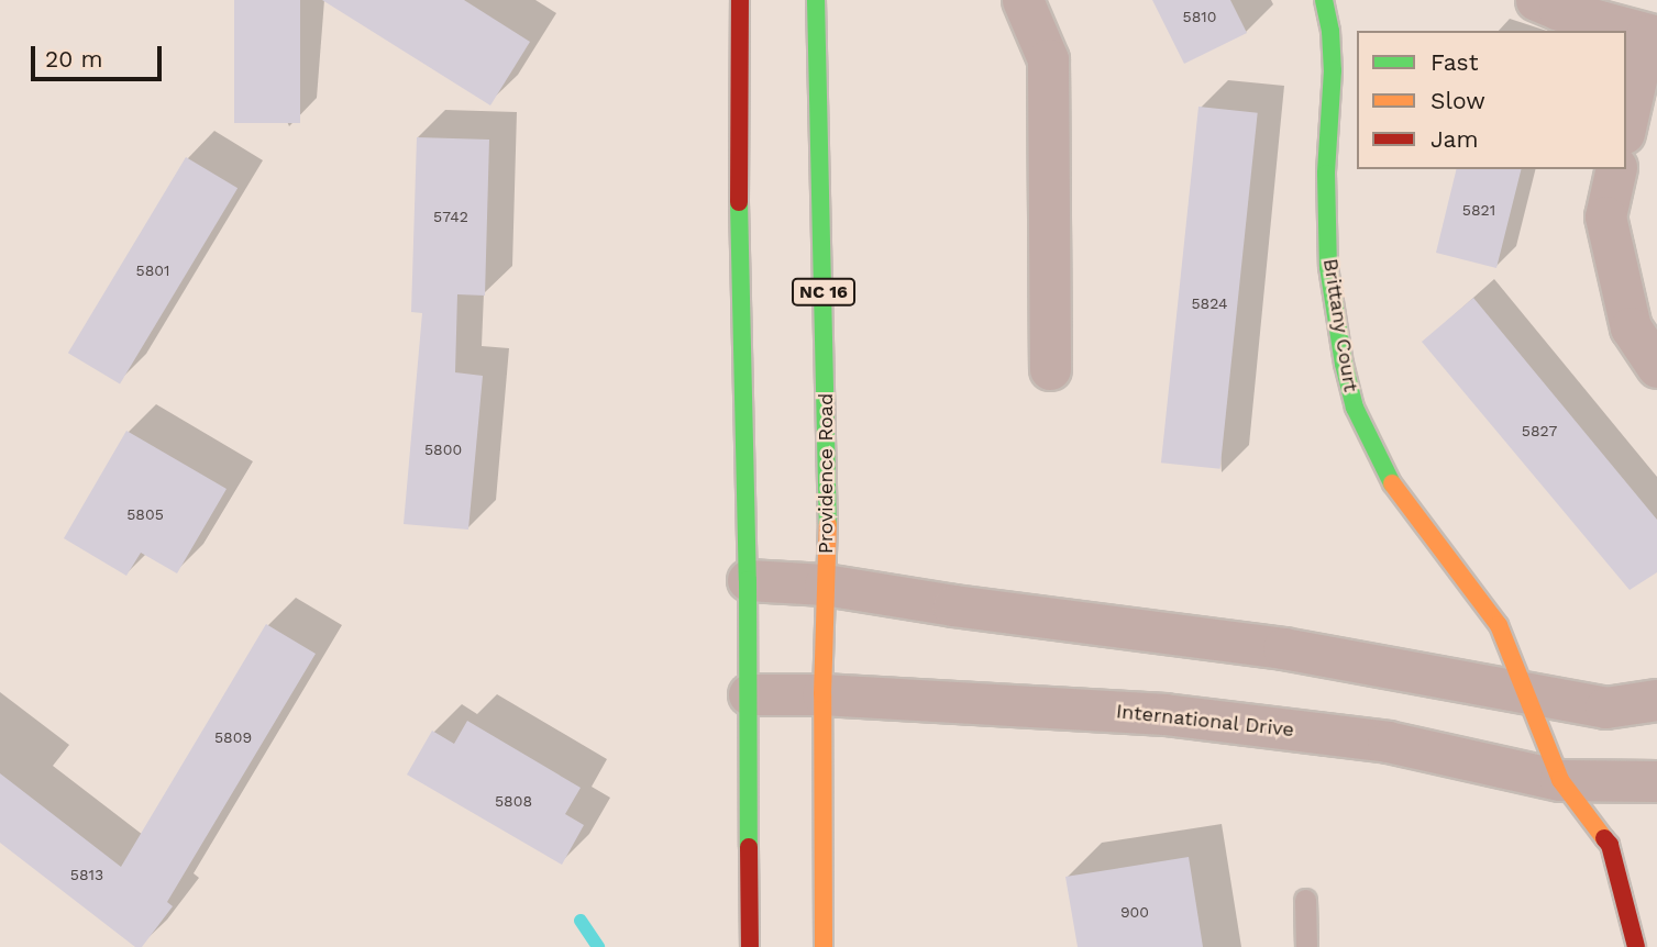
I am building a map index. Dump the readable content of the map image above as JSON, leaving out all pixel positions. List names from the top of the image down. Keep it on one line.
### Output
{"streets":{"main road":["NC 16","Brittany Court","Providence Road"],"street":["International Drive"]},"crossings":[["Brittany Court","International Drive"],["Providence Road","International Drive"]],"house_numbers":["5810","5821","5742","5801","5824","5827","5800","5805","5809","5808","5813","900"],"legend":["Fast","Slow","Jam"],"scale_bar":"20 m"}
